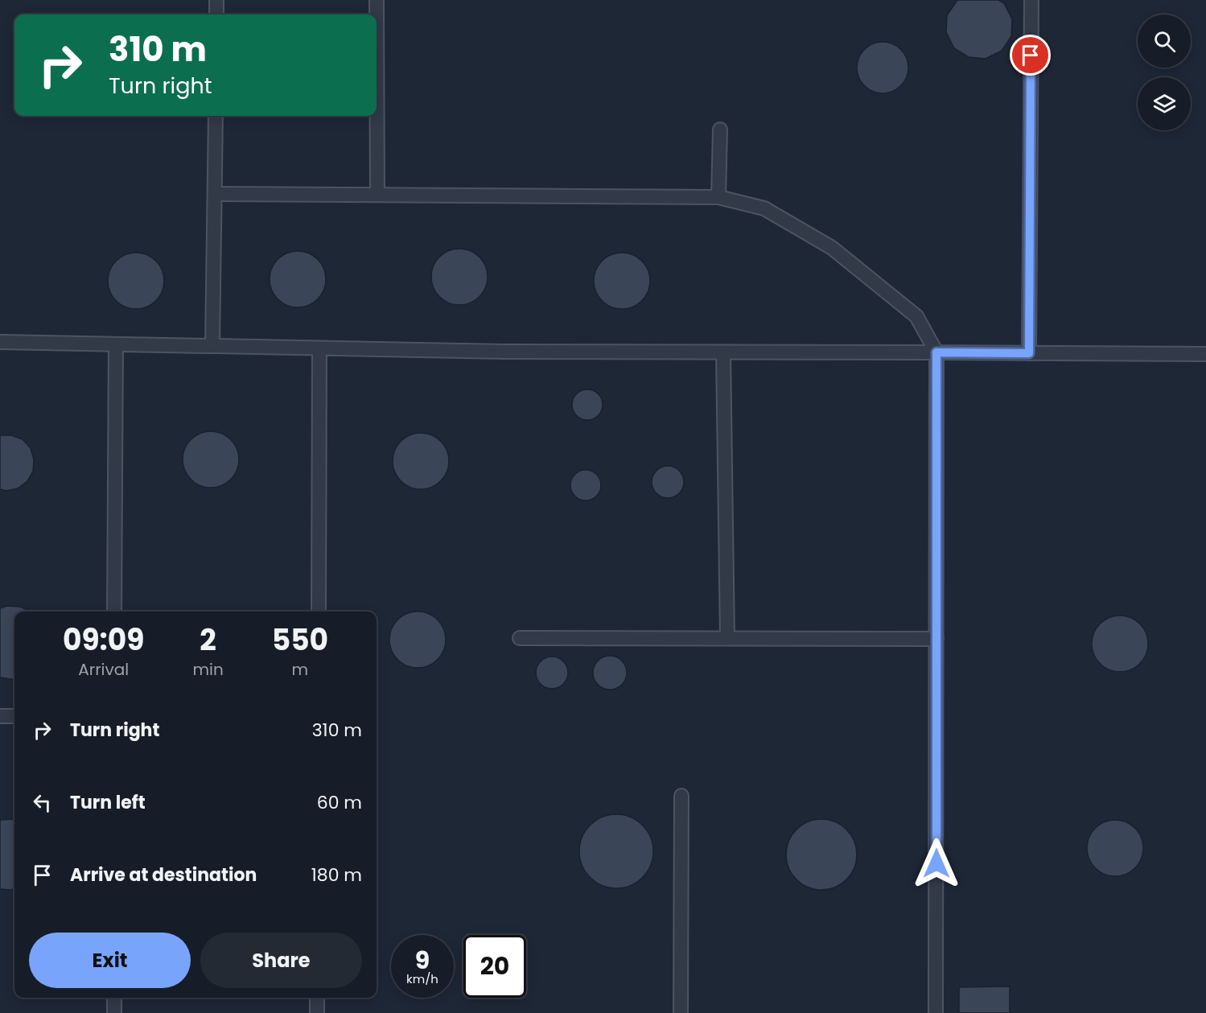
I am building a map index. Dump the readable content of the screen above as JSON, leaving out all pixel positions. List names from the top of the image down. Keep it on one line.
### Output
{"page":{"turn":["310 m","Turn right"],"eta":["09:09","Arrival","2","min","550","m"],"list":[{"name":"Turn right","value":"310 m"},{"name":"Turn left","value":"60 m"},{"name":"Arrive at destination","value":"180 m"}],"buttons":["Exit","Share"],"speed":"9 km/h","limit":"20"}}
